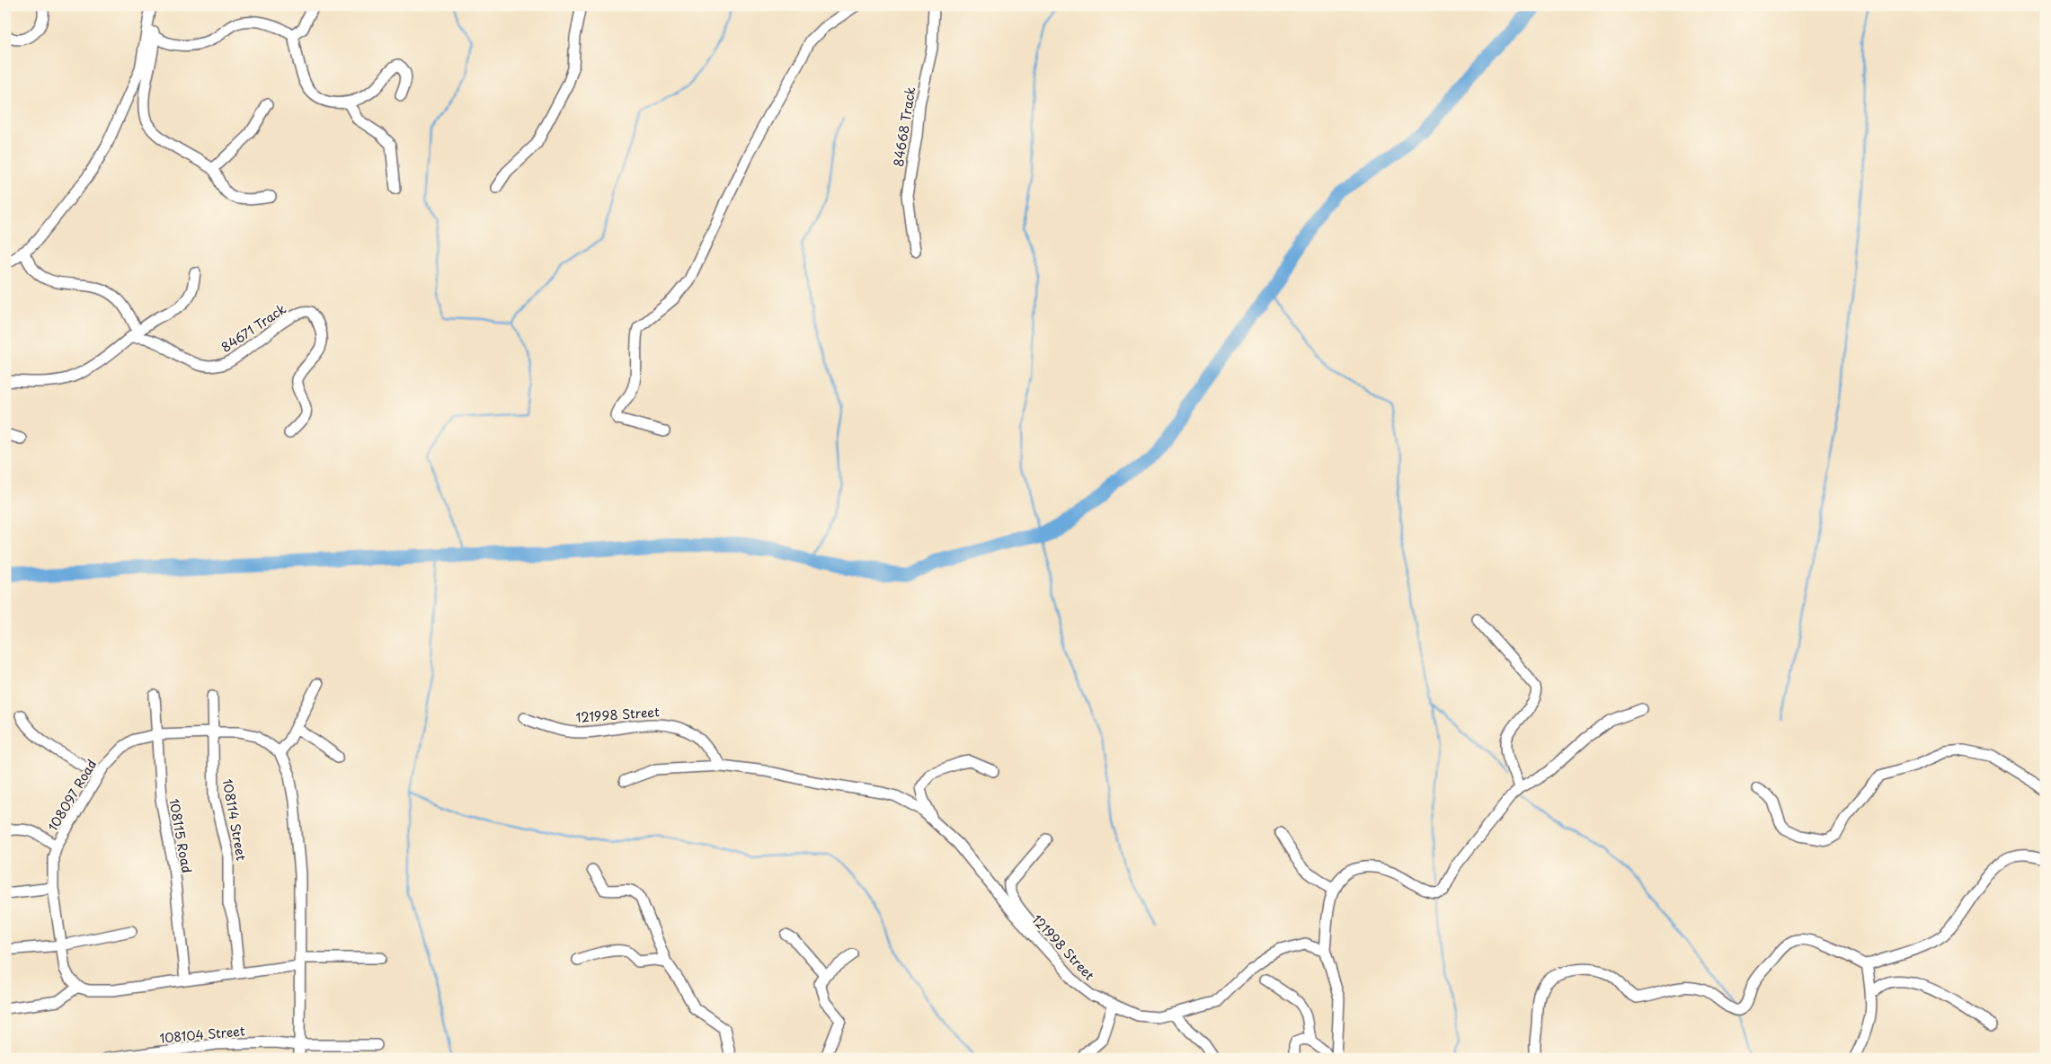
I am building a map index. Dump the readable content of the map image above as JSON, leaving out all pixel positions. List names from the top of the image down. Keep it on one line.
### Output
{"streets":{"street":["84668 Track","84671 Track","121998 Street","108097 Road","108114 Street","108115 Road","108104 Street"]},"crossings":[["108097 Road","108114 Street"],["108097 Road","108115 Road"],["108097 Road","108104 Street"]]}
